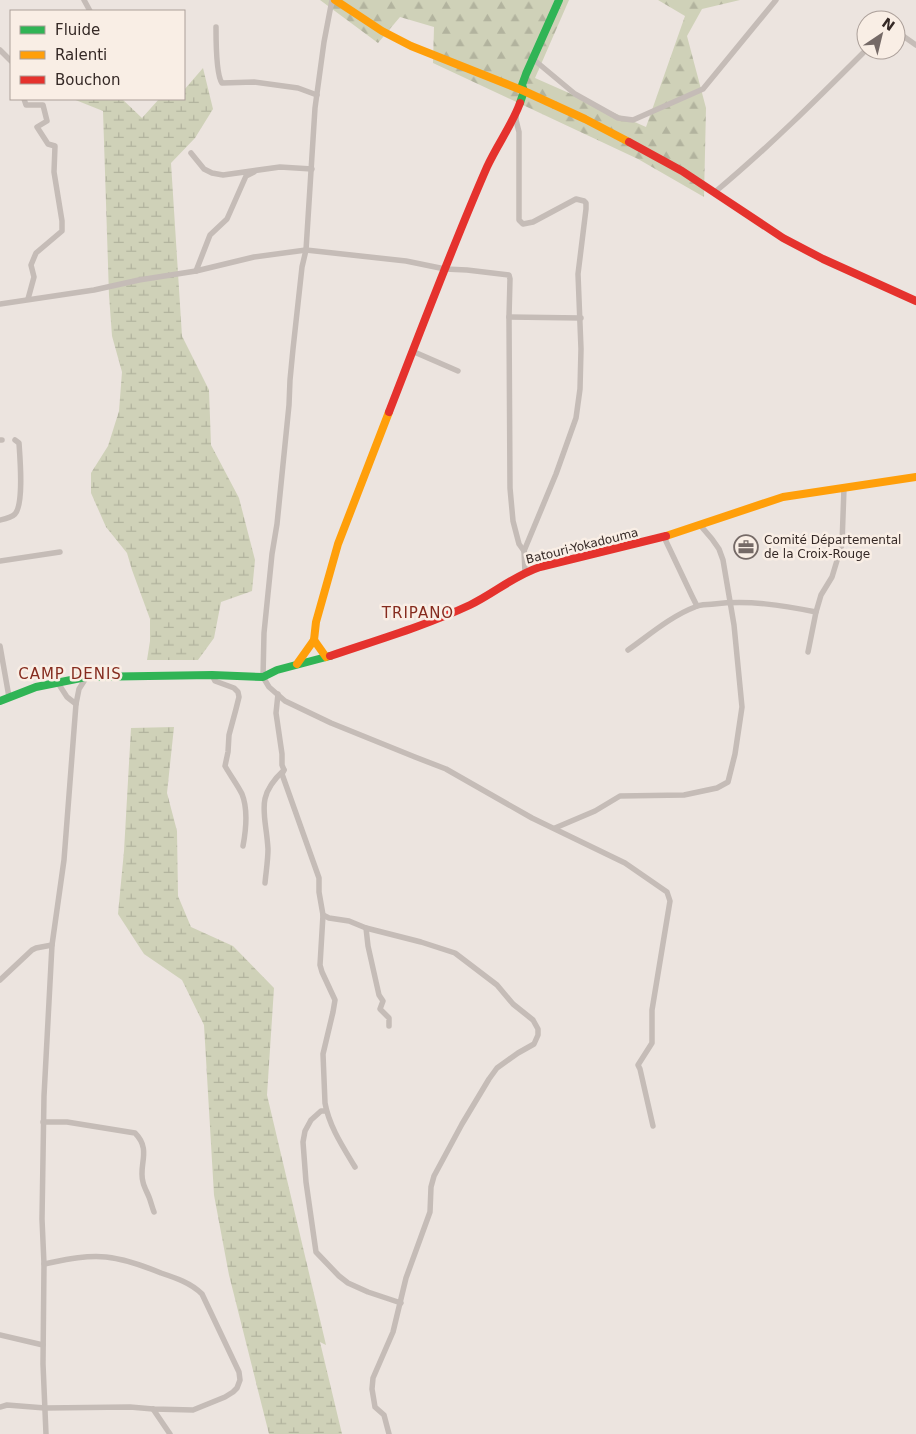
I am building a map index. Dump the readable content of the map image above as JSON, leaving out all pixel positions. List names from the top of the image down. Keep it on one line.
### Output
{"streets":{"main road":["Batouri-Yokadouma"]},"districts":["TRIPANO","CAMP DENIS"],"places":{"office":["Comité Départemental de la Croix-Rouge"]},"legend":["Fluide","Ralenti","Bouchon"],"north":"top right"}
